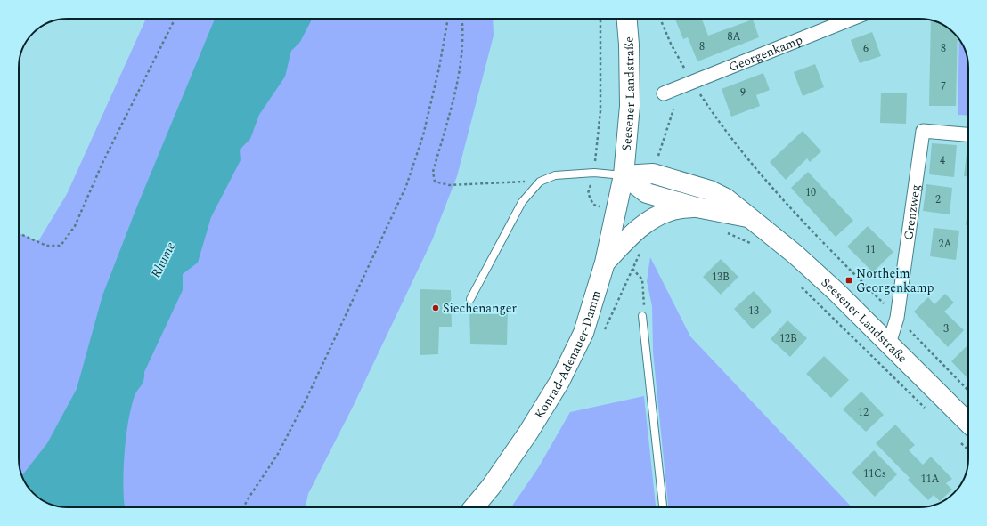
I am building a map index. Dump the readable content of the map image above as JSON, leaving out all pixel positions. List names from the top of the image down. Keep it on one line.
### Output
{"streets":{"main road":["Seesener Landstraße","Konrad-Adenauer-Damm"],"street":["Georgenkamp","Grenzweg"]},"crossings":[["Seesener Landstraße","Grenzweg"],["Seesener Landstraße","Konrad-Adenauer-Damm"]],"water":["Rhume"],"places":{"transit":["Northeim Georgenkamp"],"other":["Siechenanger"]},"house_numbers":["8A","8","6","8","7","9","4","10","2","2A","11","13B","13","3","12B","12","11Cs","11A"]}
